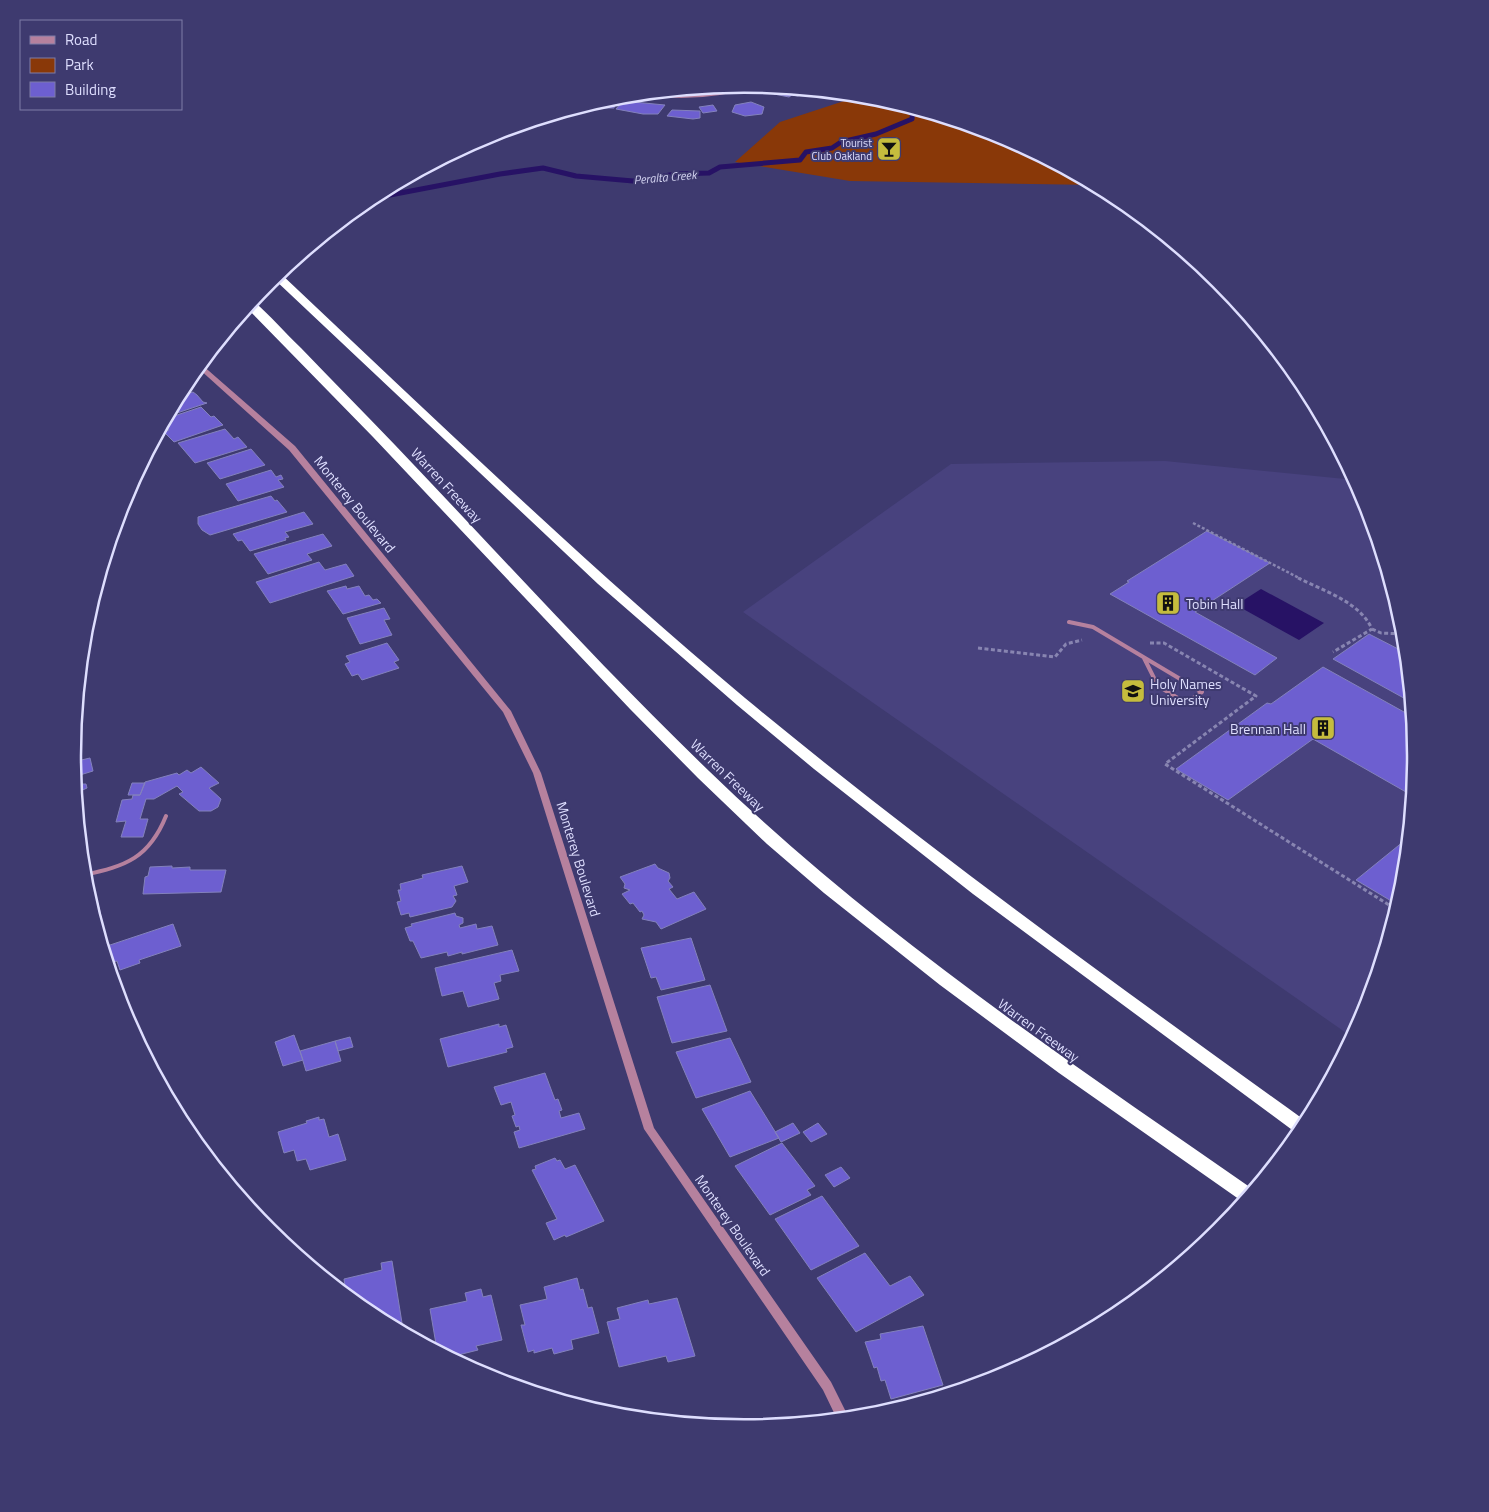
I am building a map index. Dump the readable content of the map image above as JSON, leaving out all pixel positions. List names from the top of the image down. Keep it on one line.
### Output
{"streets":{"highway":["Warren Freeway"],"street":["Monterey Boulevard"]},"water":["Peralta Creek"],"places":{"bar":["Tourist Club Oakland"],"building":["Tobin Hall","Brennan Hall"],"school or university":["Holy Names University"]},"legend":["Road","Park","Building"]}
